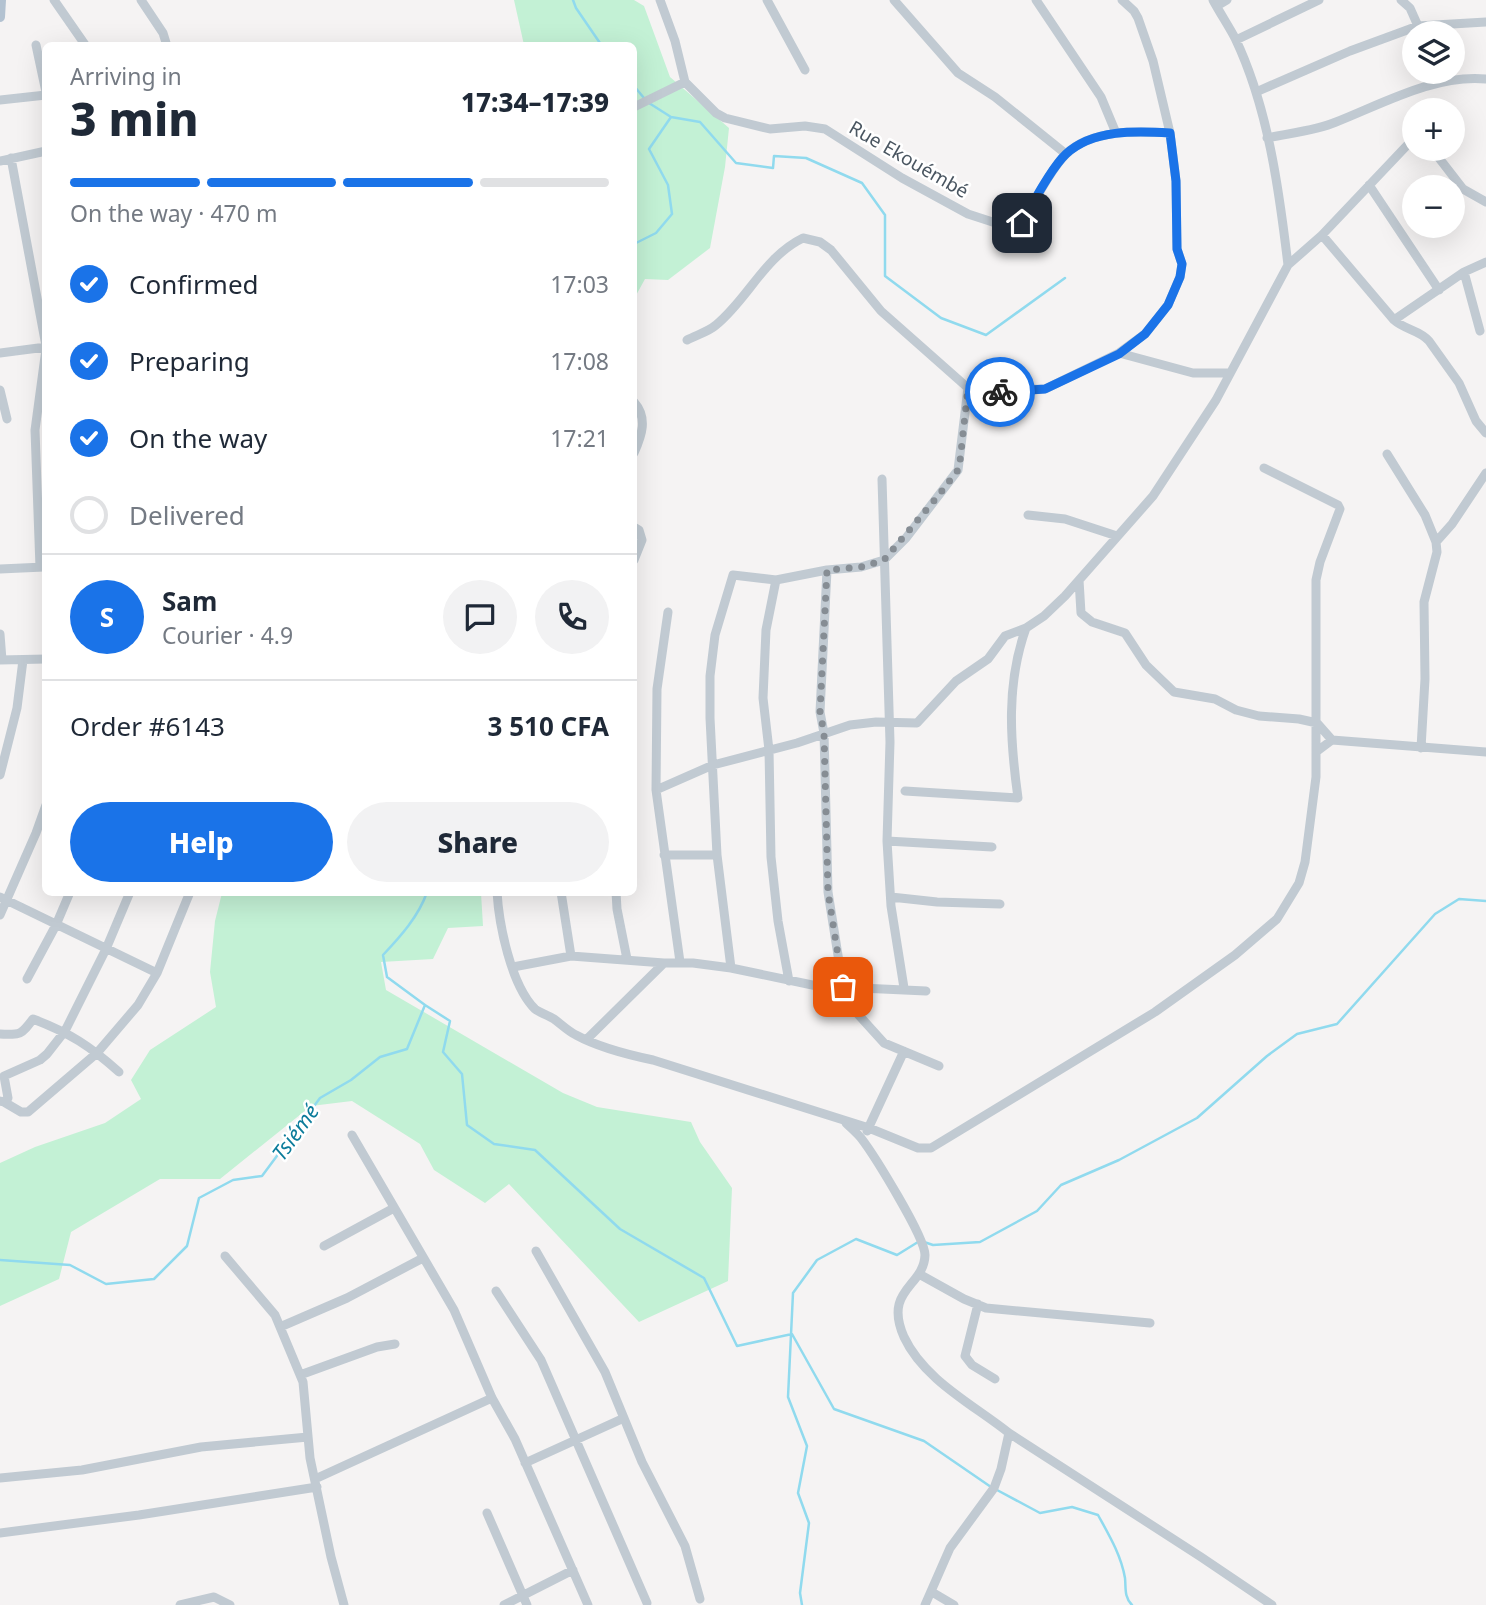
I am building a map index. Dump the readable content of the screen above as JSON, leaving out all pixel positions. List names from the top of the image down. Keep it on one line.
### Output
{"streets":{"street":["Rue Ekouémbé"]},"water":["Tsiémé"],"page":{"map_buttons":["+","−"],"heading":["3 min","Arriving in","17:34–17:39"],"panel":["Sam","Courier · 4.9","Order #6143","3 510 CFA"],"bar":"On the way · 470 m","list":[["Confirmed","17:03"],["Preparing","17:08"],["On the way","17:21"],"Delivered"],"round":"S","buttons":["Help","Share"]}}
